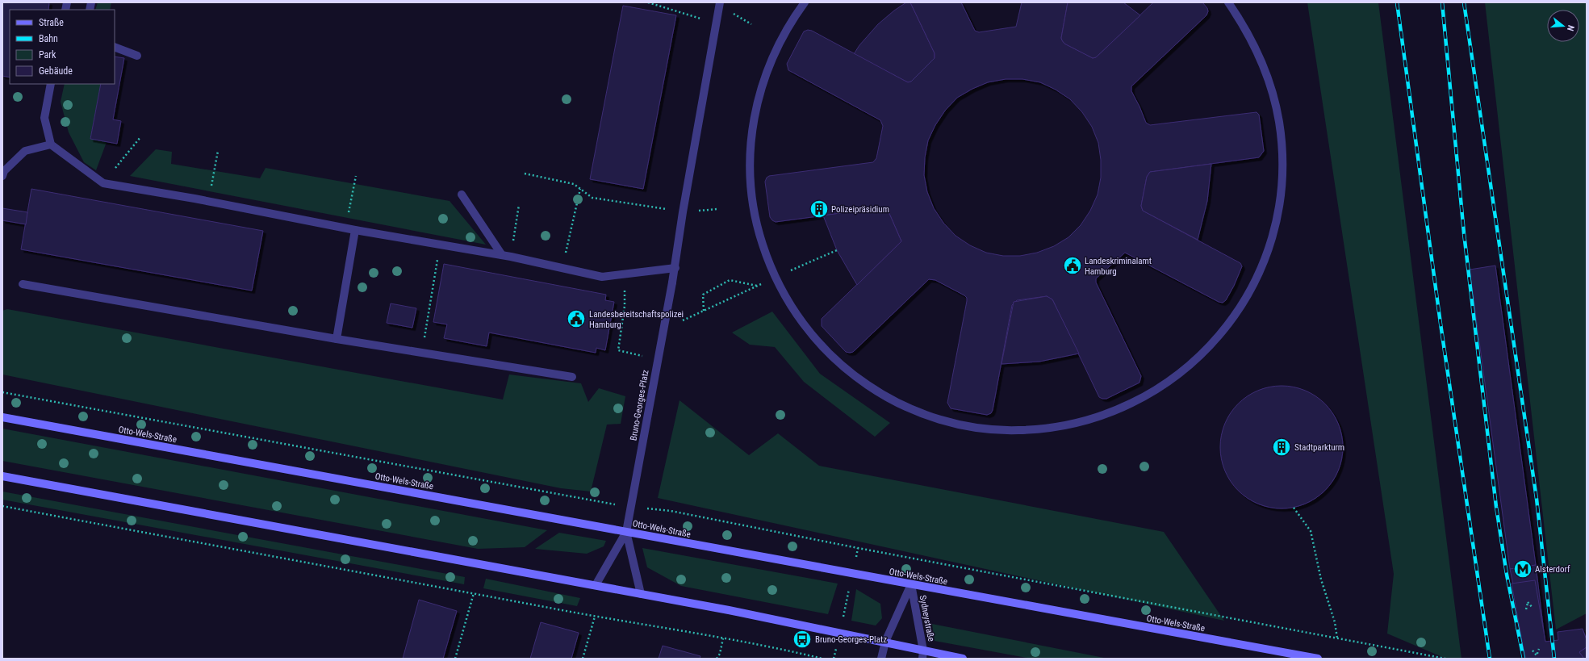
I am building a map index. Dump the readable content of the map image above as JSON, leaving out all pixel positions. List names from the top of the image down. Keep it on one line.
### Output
{"streets":{"main road":["Otto-Wels-Straße"],"street":["Bruno-Georges-Platz","Sydneystraße"]},"crossings":[["Bruno-Georges-Platz","Otto-Wels-Straße"],["Otto-Wels-Straße","Sydneystraße"]],"places":{"building":["Polizeipräsidium","Stadtparkturm"],"public building":["Landeskriminalamt Hamburg","Landesbereitschaftspolizei Hamburg"],"metro station":["Alsterdorf"],"bus stop":["Bruno-Georges-Platz"]},"legend":["Straße","Bahn","Park","Gebäude"],"north":"right"}
